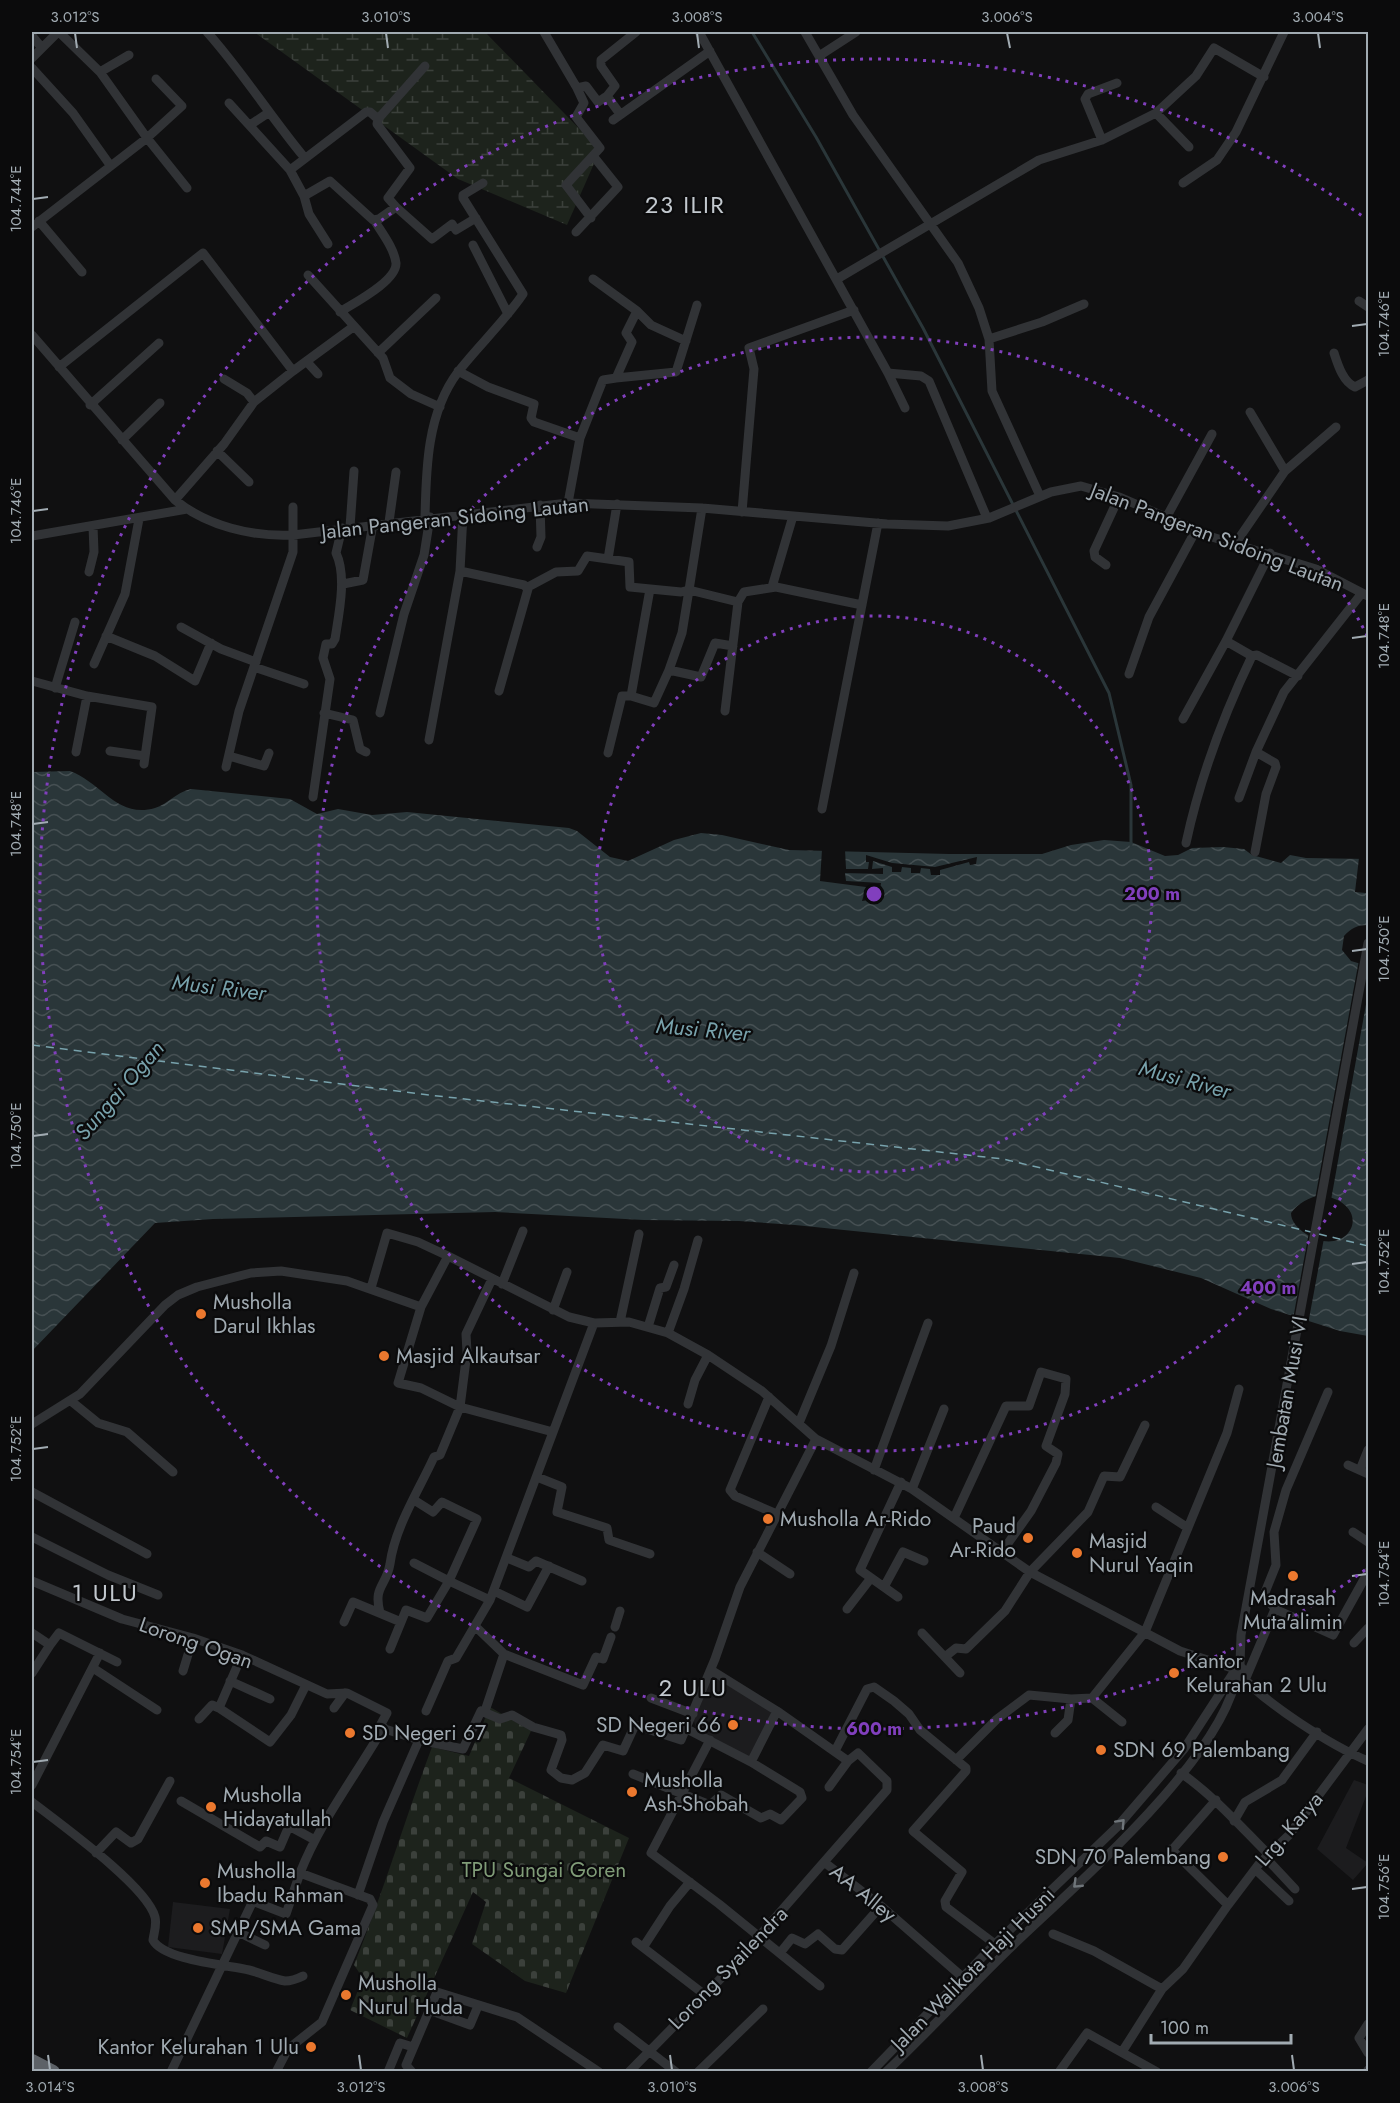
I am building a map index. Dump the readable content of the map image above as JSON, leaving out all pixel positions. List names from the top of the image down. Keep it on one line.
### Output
{"streets":{"street":["Jalan Pangeran Sidoing Lautan","Jembatan Musi VI","Lorong Ogan","Lrg. Karya","AA Alley","Lorong Syailendra","Jalan Walikota Haji Husni"]},"crossings":[["Jembatan Musi VI","Jalan Walikota Haji Husni"],["AA Alley","Lorong Syailendra"],["AA Alley","Jalan Walikota Haji Husni"]],"districts":["23 ILIR","1 ULU","2 ULU"],"water":["Musi River","Sungai Ogan"],"parks":["TPU Sungai Goren"],"places":["Musholla Darul Ikhlas","Masjid Alkautsar","Musholla Ar-Rido","Paud Ar-Rido","Masjid Nurul Yaqin","Madrasah Muta'alimin","Kantor Kelurahan 2 Ulu","SD Negeri 66","SD Negeri 67","SDN 69 Palembang","Musholla Ash-Shobah","Musholla Hidayatullah","SDN 70 Palembang","Musholla Ibadu Rahman","SMP/SMA Gama","Musholla Nurul Huda","Kantor Kelurahan 1 Ulu"],"scale_bar":"100 m","coordinates":["3.012°S","3.010°S","3.008°S","3.006°S","3.004°S","104.744°E","104.746°E","104.748°E","104.750°E","104.752°E","104.754°E","104.756°E","3.014°S"],"rings":["200 m","400 m","600 m"]}
